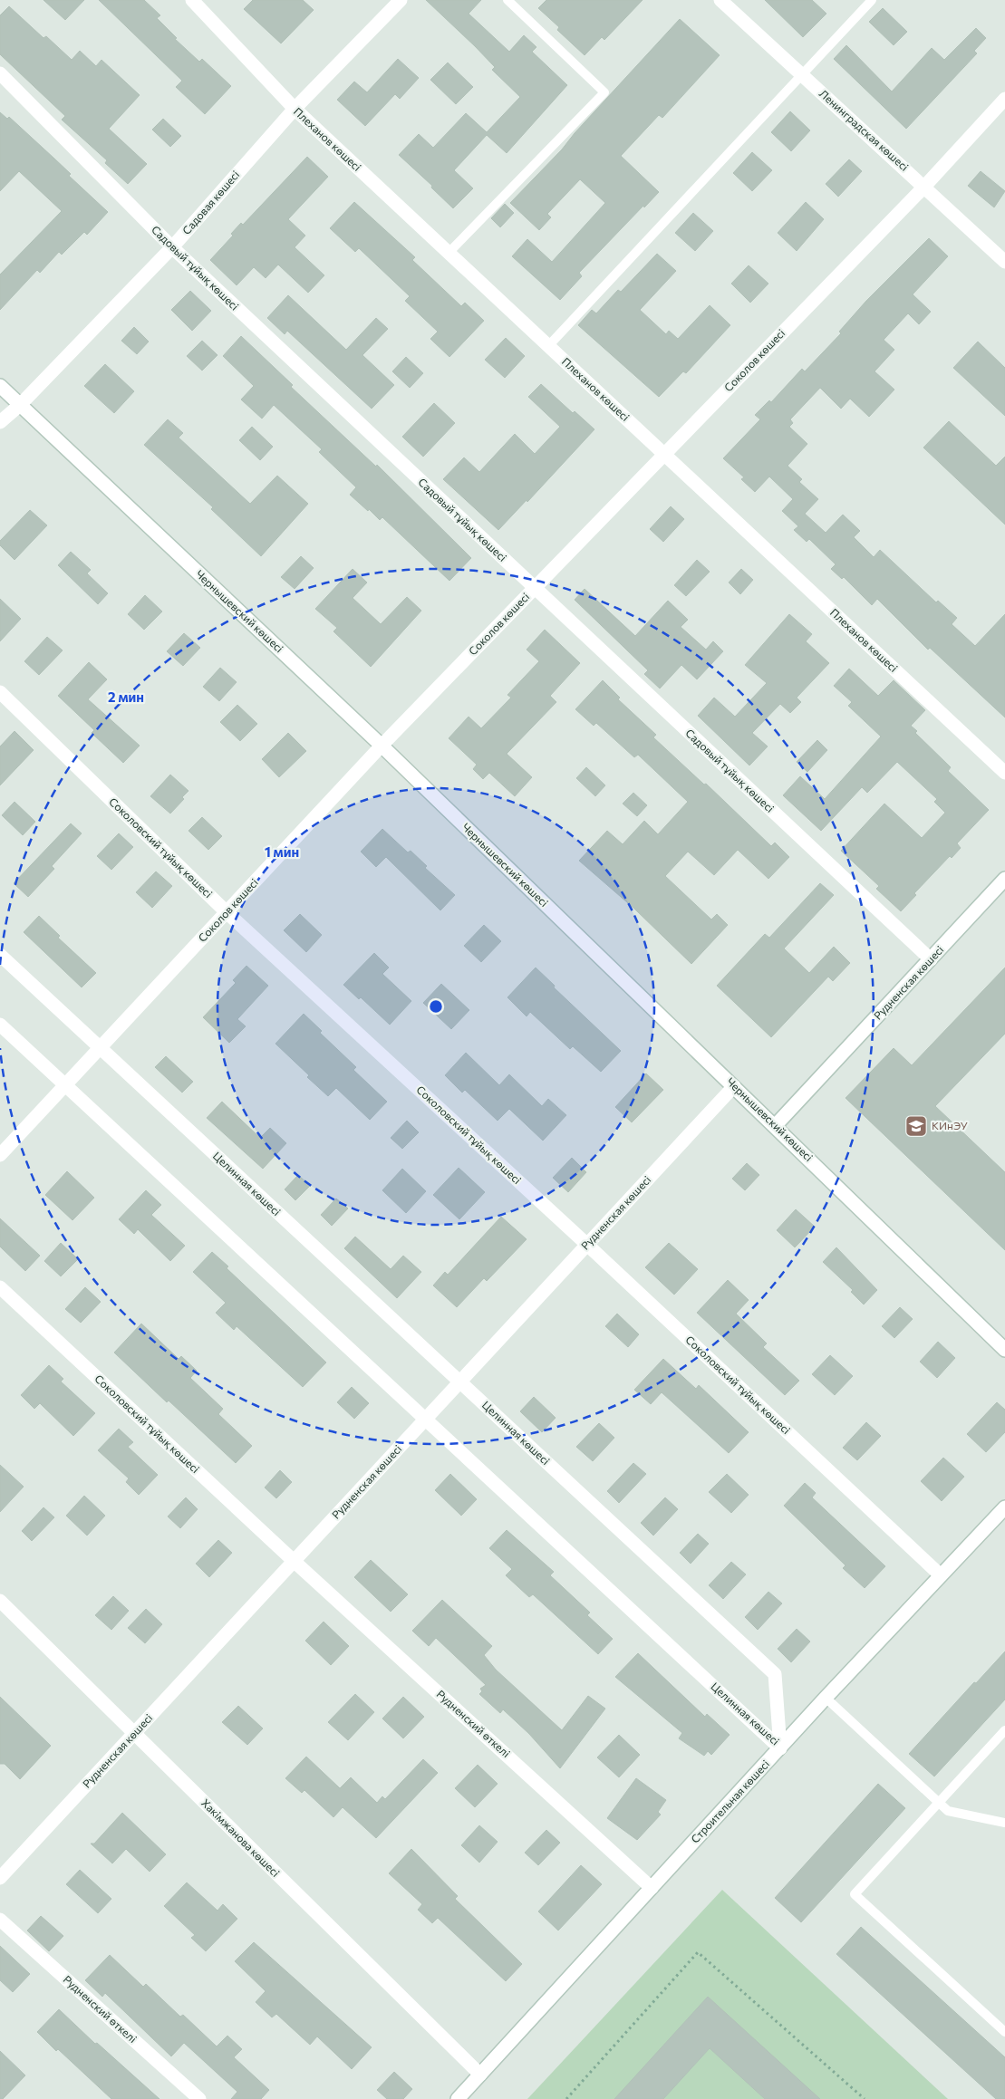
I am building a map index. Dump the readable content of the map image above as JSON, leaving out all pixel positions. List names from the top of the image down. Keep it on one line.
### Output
{"streets":{"street":["Ленинградская көшесі","Плеханов көшесі","Садовая көшесі","Садовый тұйық көшесі","Соколов көшесі","Чернышевский көшесі","Соколовский тұйық көшесі","Рудненская көшесі","Целинная көшесі","Рудненский өткелі","Строительная көшесі","Хакімжанова көшесі"]},"crossings":[["Ленинградская көшесі","Соколов көшесі"],["Плеханов көшесі","Садовая көшесі"],["Плеханов көшесі","Соколов көшесі"],["Садовая көшесі","Садовый тұйық көшесі"],["Садовая көшесі","Чернышевский көшесі"],["Садовый тұйық көшесі","Соколов көшесі"],["Садовый тұйық көшесі","Рудненская көшесі"],["Соколов көшесі","Чернышевский көшесі"],["Соколов көшесі","Соколовский тұйық көшесі"],["Соколов көшесі","Целинная көшесі"],["Чернышевский көшесі","Рудненская көшесі"],["Соколовский тұйық көшесі","Рудненская көшесі"],["Соколовский тұйық көшесі","Рудненский өткелі"],["Соколовский тұйық көшесі","Строительная көшесі"],["Рудненская көшесі","Целинная көшесі"],["Рудненская көшесі","Рудненский өткелі"],["Рудненская көшесі","Хакімжанова көшесі"],["Целинная көшесі","Строительная көшесі"],["Рудненский өткелі","Строительная көшесі"],["Строительная көшесі","Хакімжанова көшесі"]],"places":{"school or university":["КИнЭУ"]},"rings":["2 мин","1 мин"]}
